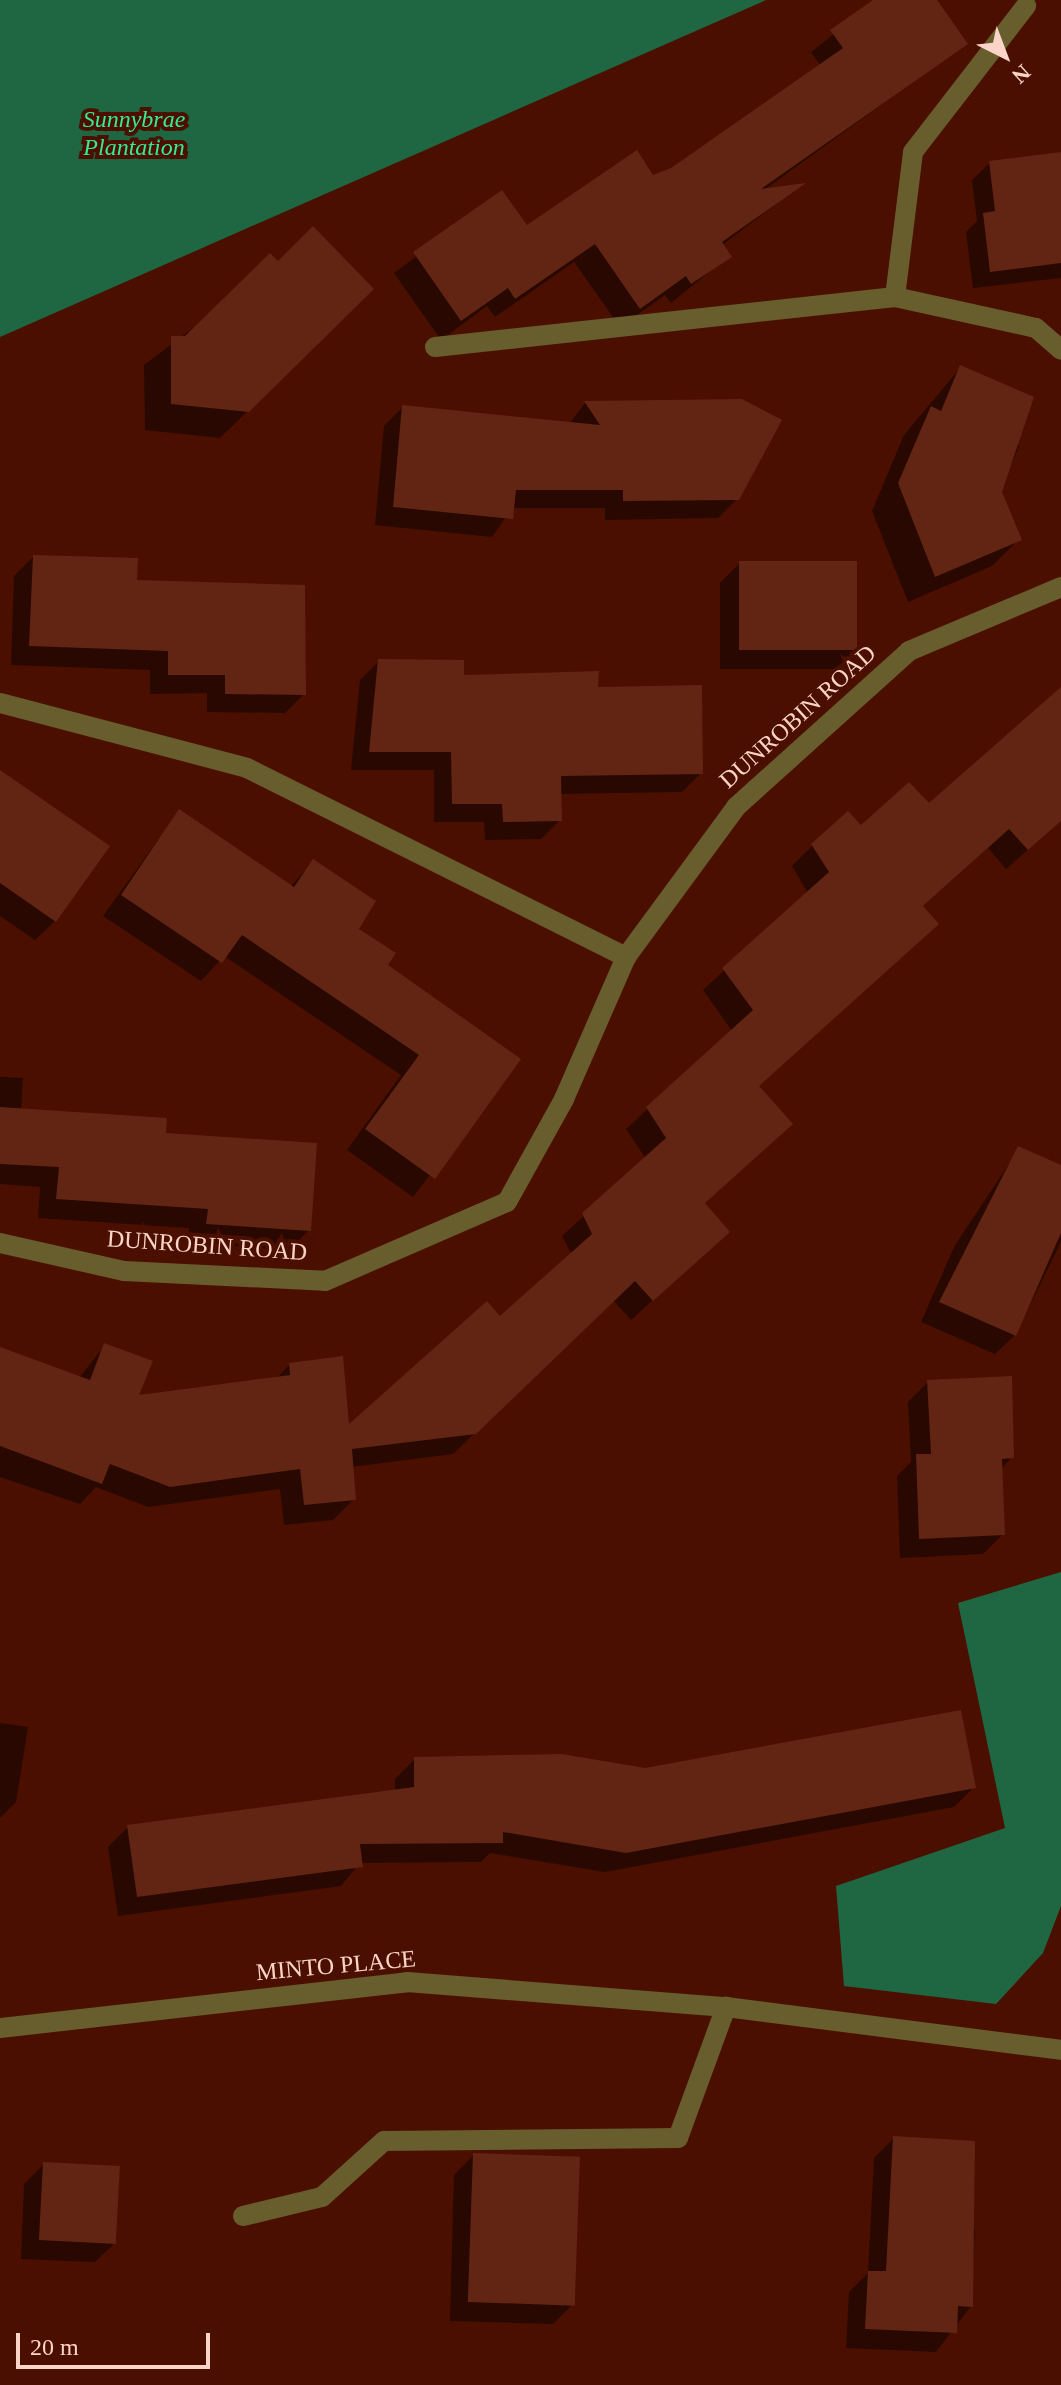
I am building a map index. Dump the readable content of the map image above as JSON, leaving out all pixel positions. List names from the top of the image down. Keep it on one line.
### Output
{"streets":{"street":["DUNROBIN ROAD","MINTO PLACE"]},"parks":["Sunnybrae Plantation"],"scale_bar":"20 m","north":"bottom right"}
